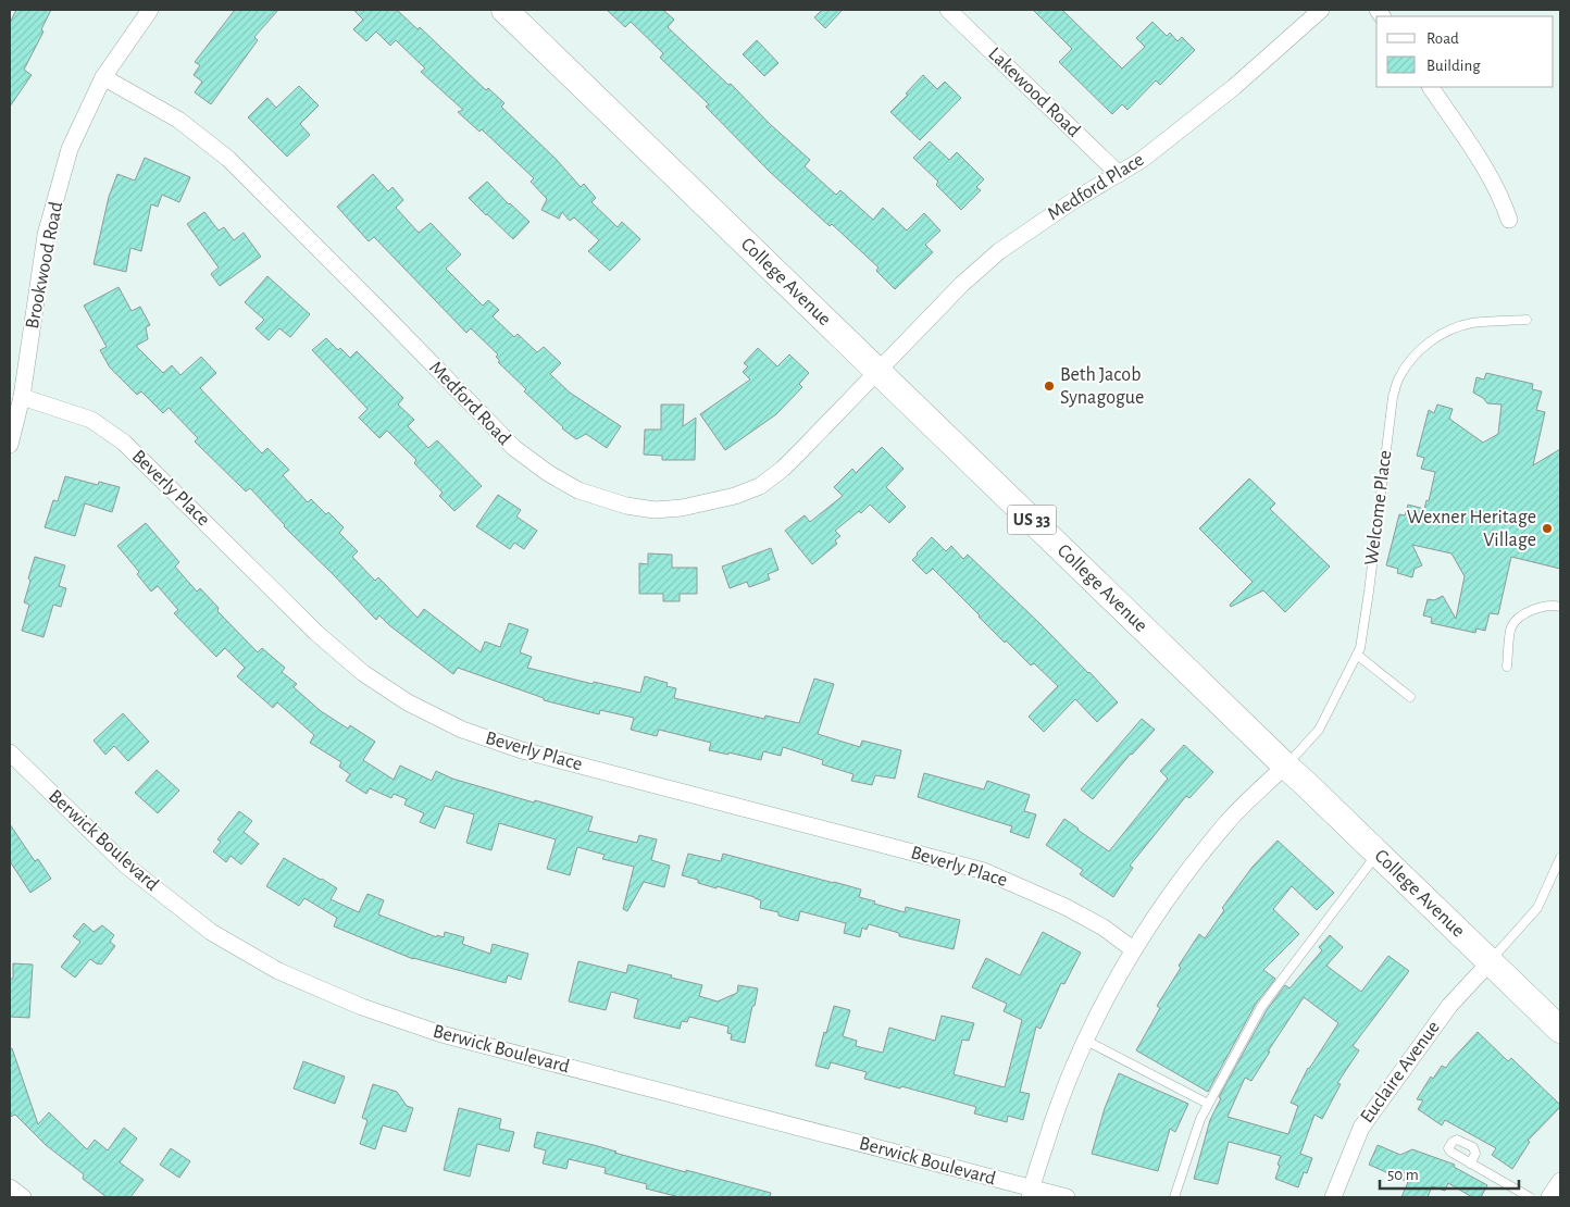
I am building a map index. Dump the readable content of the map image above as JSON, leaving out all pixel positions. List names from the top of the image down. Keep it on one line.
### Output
{"streets":{"main road":["College Avenue","US 33"],"street":["Lakewood Road","Medford Place","Brookwood Road","Medford Road","Beverly Place","Berwick Boulevard","Euclaire Avenue"],"lane":["Welcome Place"]},"crossings":[["Lakewood Road","Medford Place"],["Medford Place","College Avenue"],["Medford Place","Medford Road"],["Brookwood Road","Medford Road"],["Brookwood Road","Beverly Place"],["College Avenue","Medford Road"],["College Avenue","Welcome Place"],["College Avenue","Euclaire Avenue"]],"places":["Beth Jacob Synagogue","Wexner Heritage Village"],"legend":["Road","Building"],"scale_bar":"50 m"}
